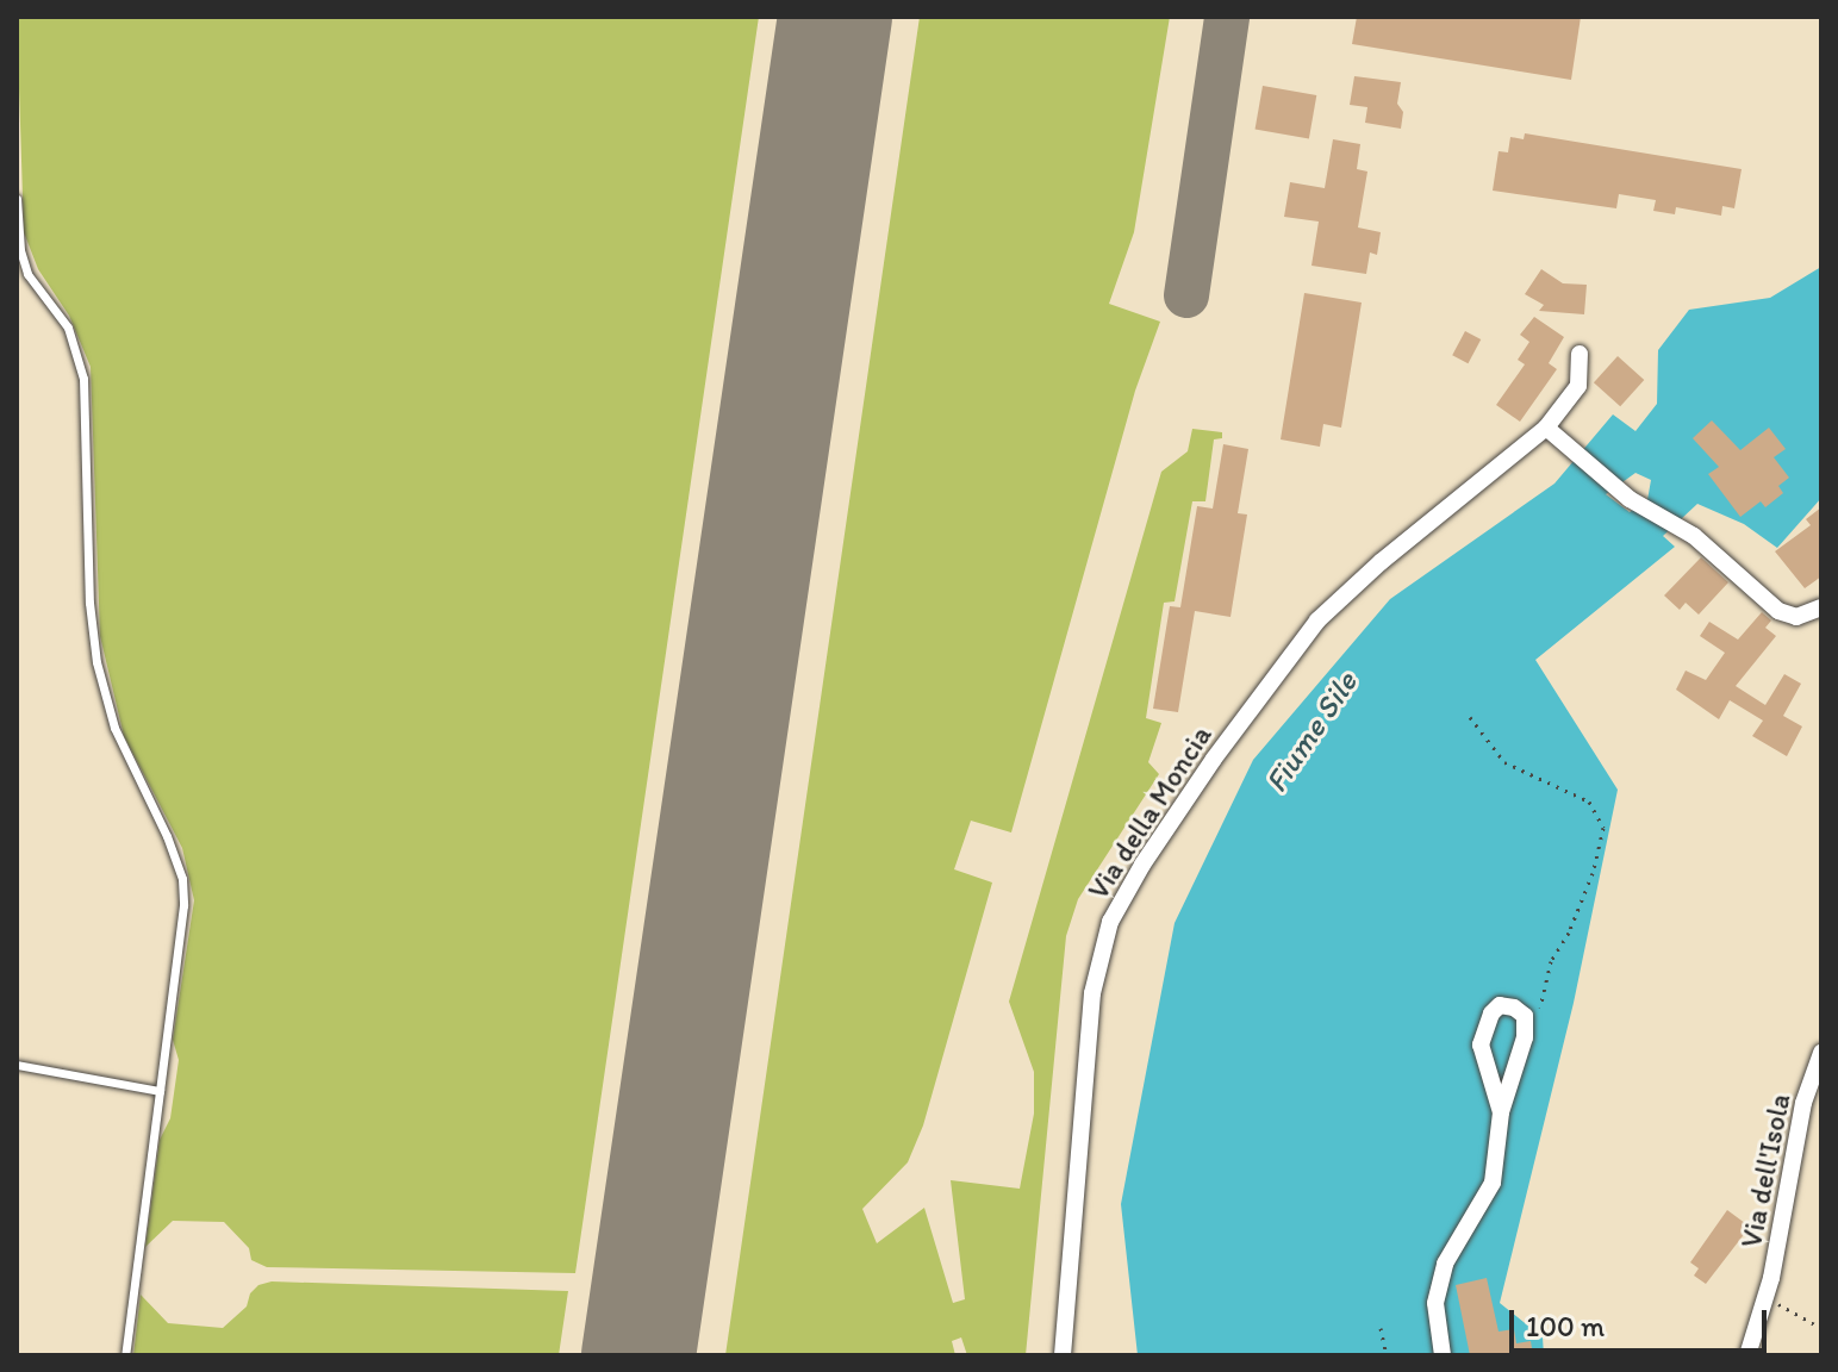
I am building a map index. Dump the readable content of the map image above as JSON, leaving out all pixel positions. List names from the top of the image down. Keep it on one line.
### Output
{"streets":{"street":["Via della Moncia","Via dell'Isola"]},"water":["Fiume Sile"],"scale_bar":"100 m"}
